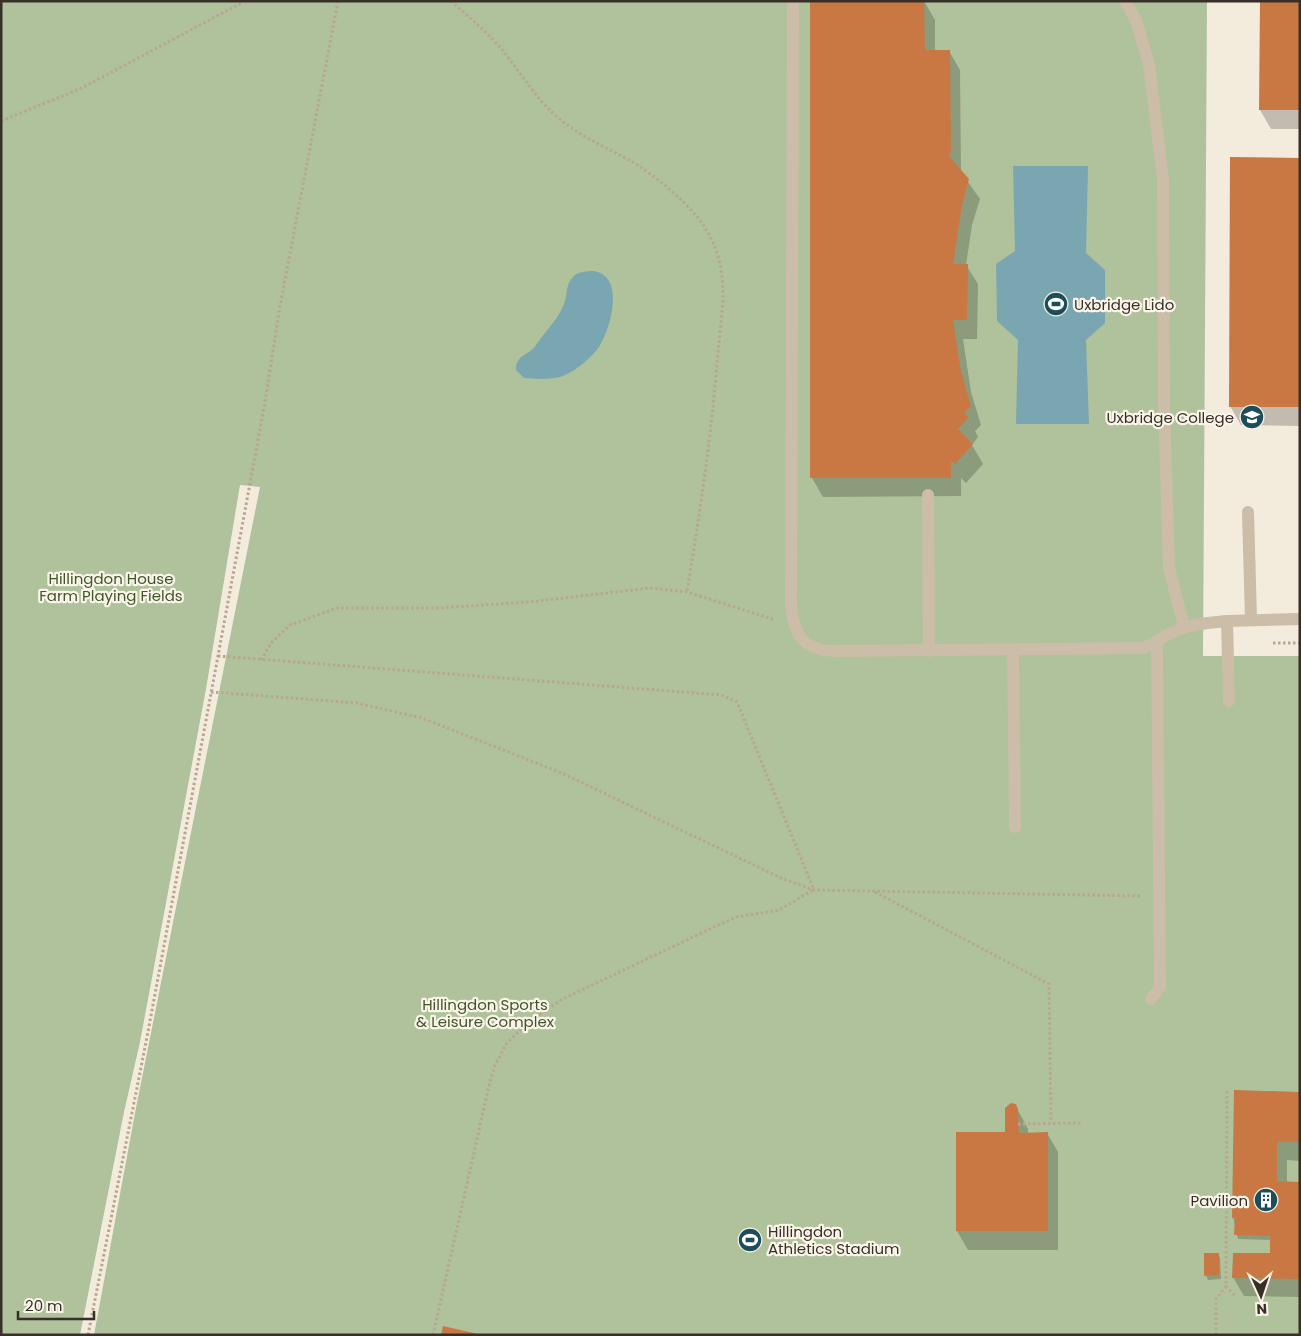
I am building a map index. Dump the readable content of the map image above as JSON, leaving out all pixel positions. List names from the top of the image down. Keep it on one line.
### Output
{"parks":["Hillingdon House Farm Playing Fields","Hillingdon Sports & Leisure Complex"],"places":{"sports":["Uxbridge Lido","Hillingdon Athletics Stadium"],"school or university":["Uxbridge College"],"building":["Pavilion"]},"scale_bar":"20 m","north":"bottom"}
